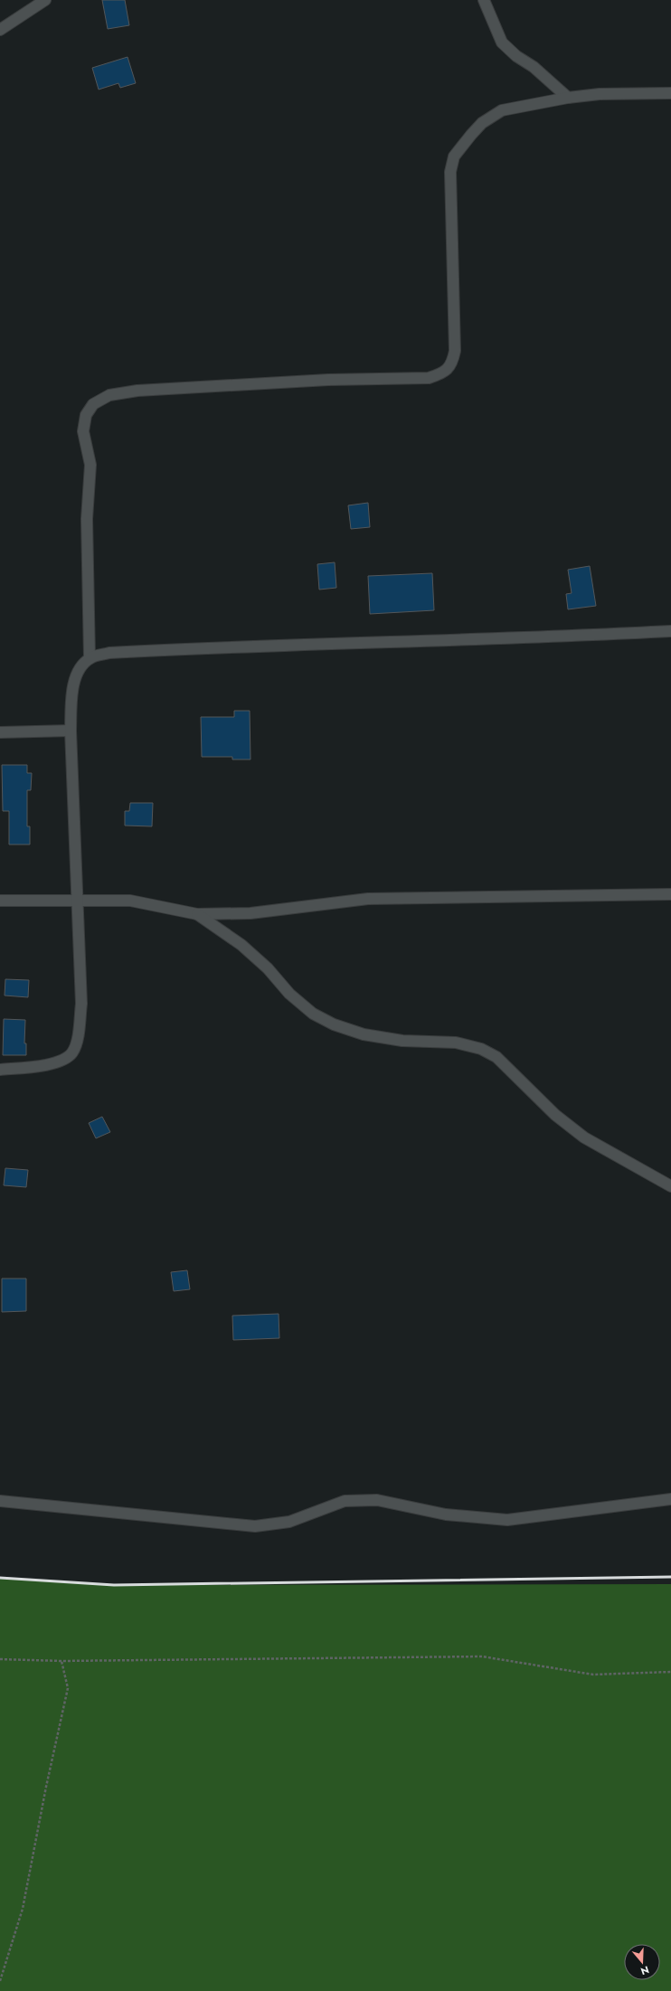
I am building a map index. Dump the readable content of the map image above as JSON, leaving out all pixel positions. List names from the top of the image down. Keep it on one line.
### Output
{"north":"bottom"}
